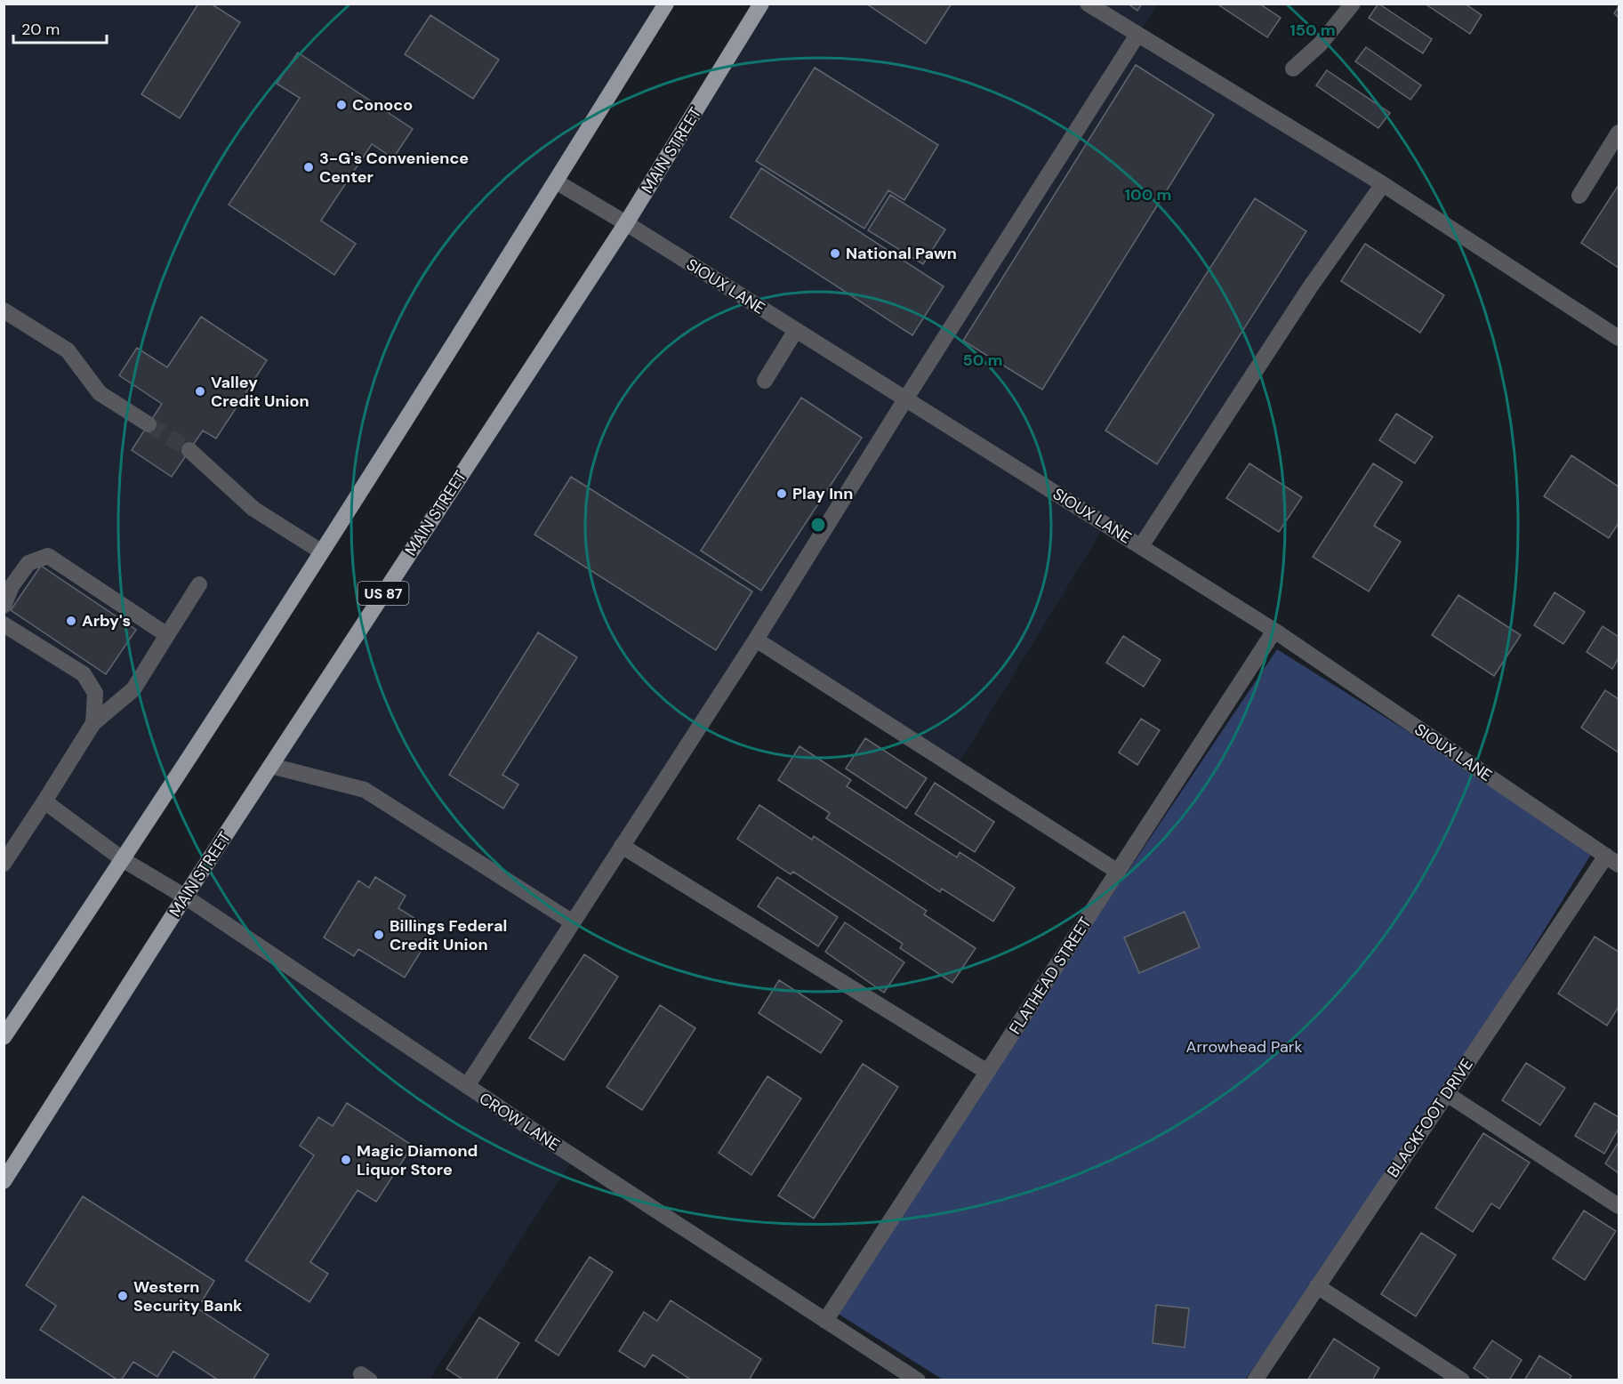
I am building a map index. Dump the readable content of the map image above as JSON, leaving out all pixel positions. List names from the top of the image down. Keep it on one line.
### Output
{"streets":{"main road":["MAIN STREET","US 87"],"street":["SIOUX LANE","FLATHEAD STREET","BLACKFOOT DRIVE","CROW LANE"]},"crossings":[["MAIN STREET","SIOUX LANE"],["MAIN STREET","CROW LANE"],["SIOUX LANE","FLATHEAD STREET"],["SIOUX LANE","BLACKFOOT DRIVE"],["FLATHEAD STREET","CROW LANE"]],"parks":["Arrowhead Park"],"places":["Conoco","3-G's Convenience Center","National Pawn","Valley Credit Union","Play Inn","Arby's","Billings Federal Credit Union","Magic Diamond Liquor Store","Western Security Bank"],"scale_bar":"20 m","rings":["150 m","100 m","50 m"]}
